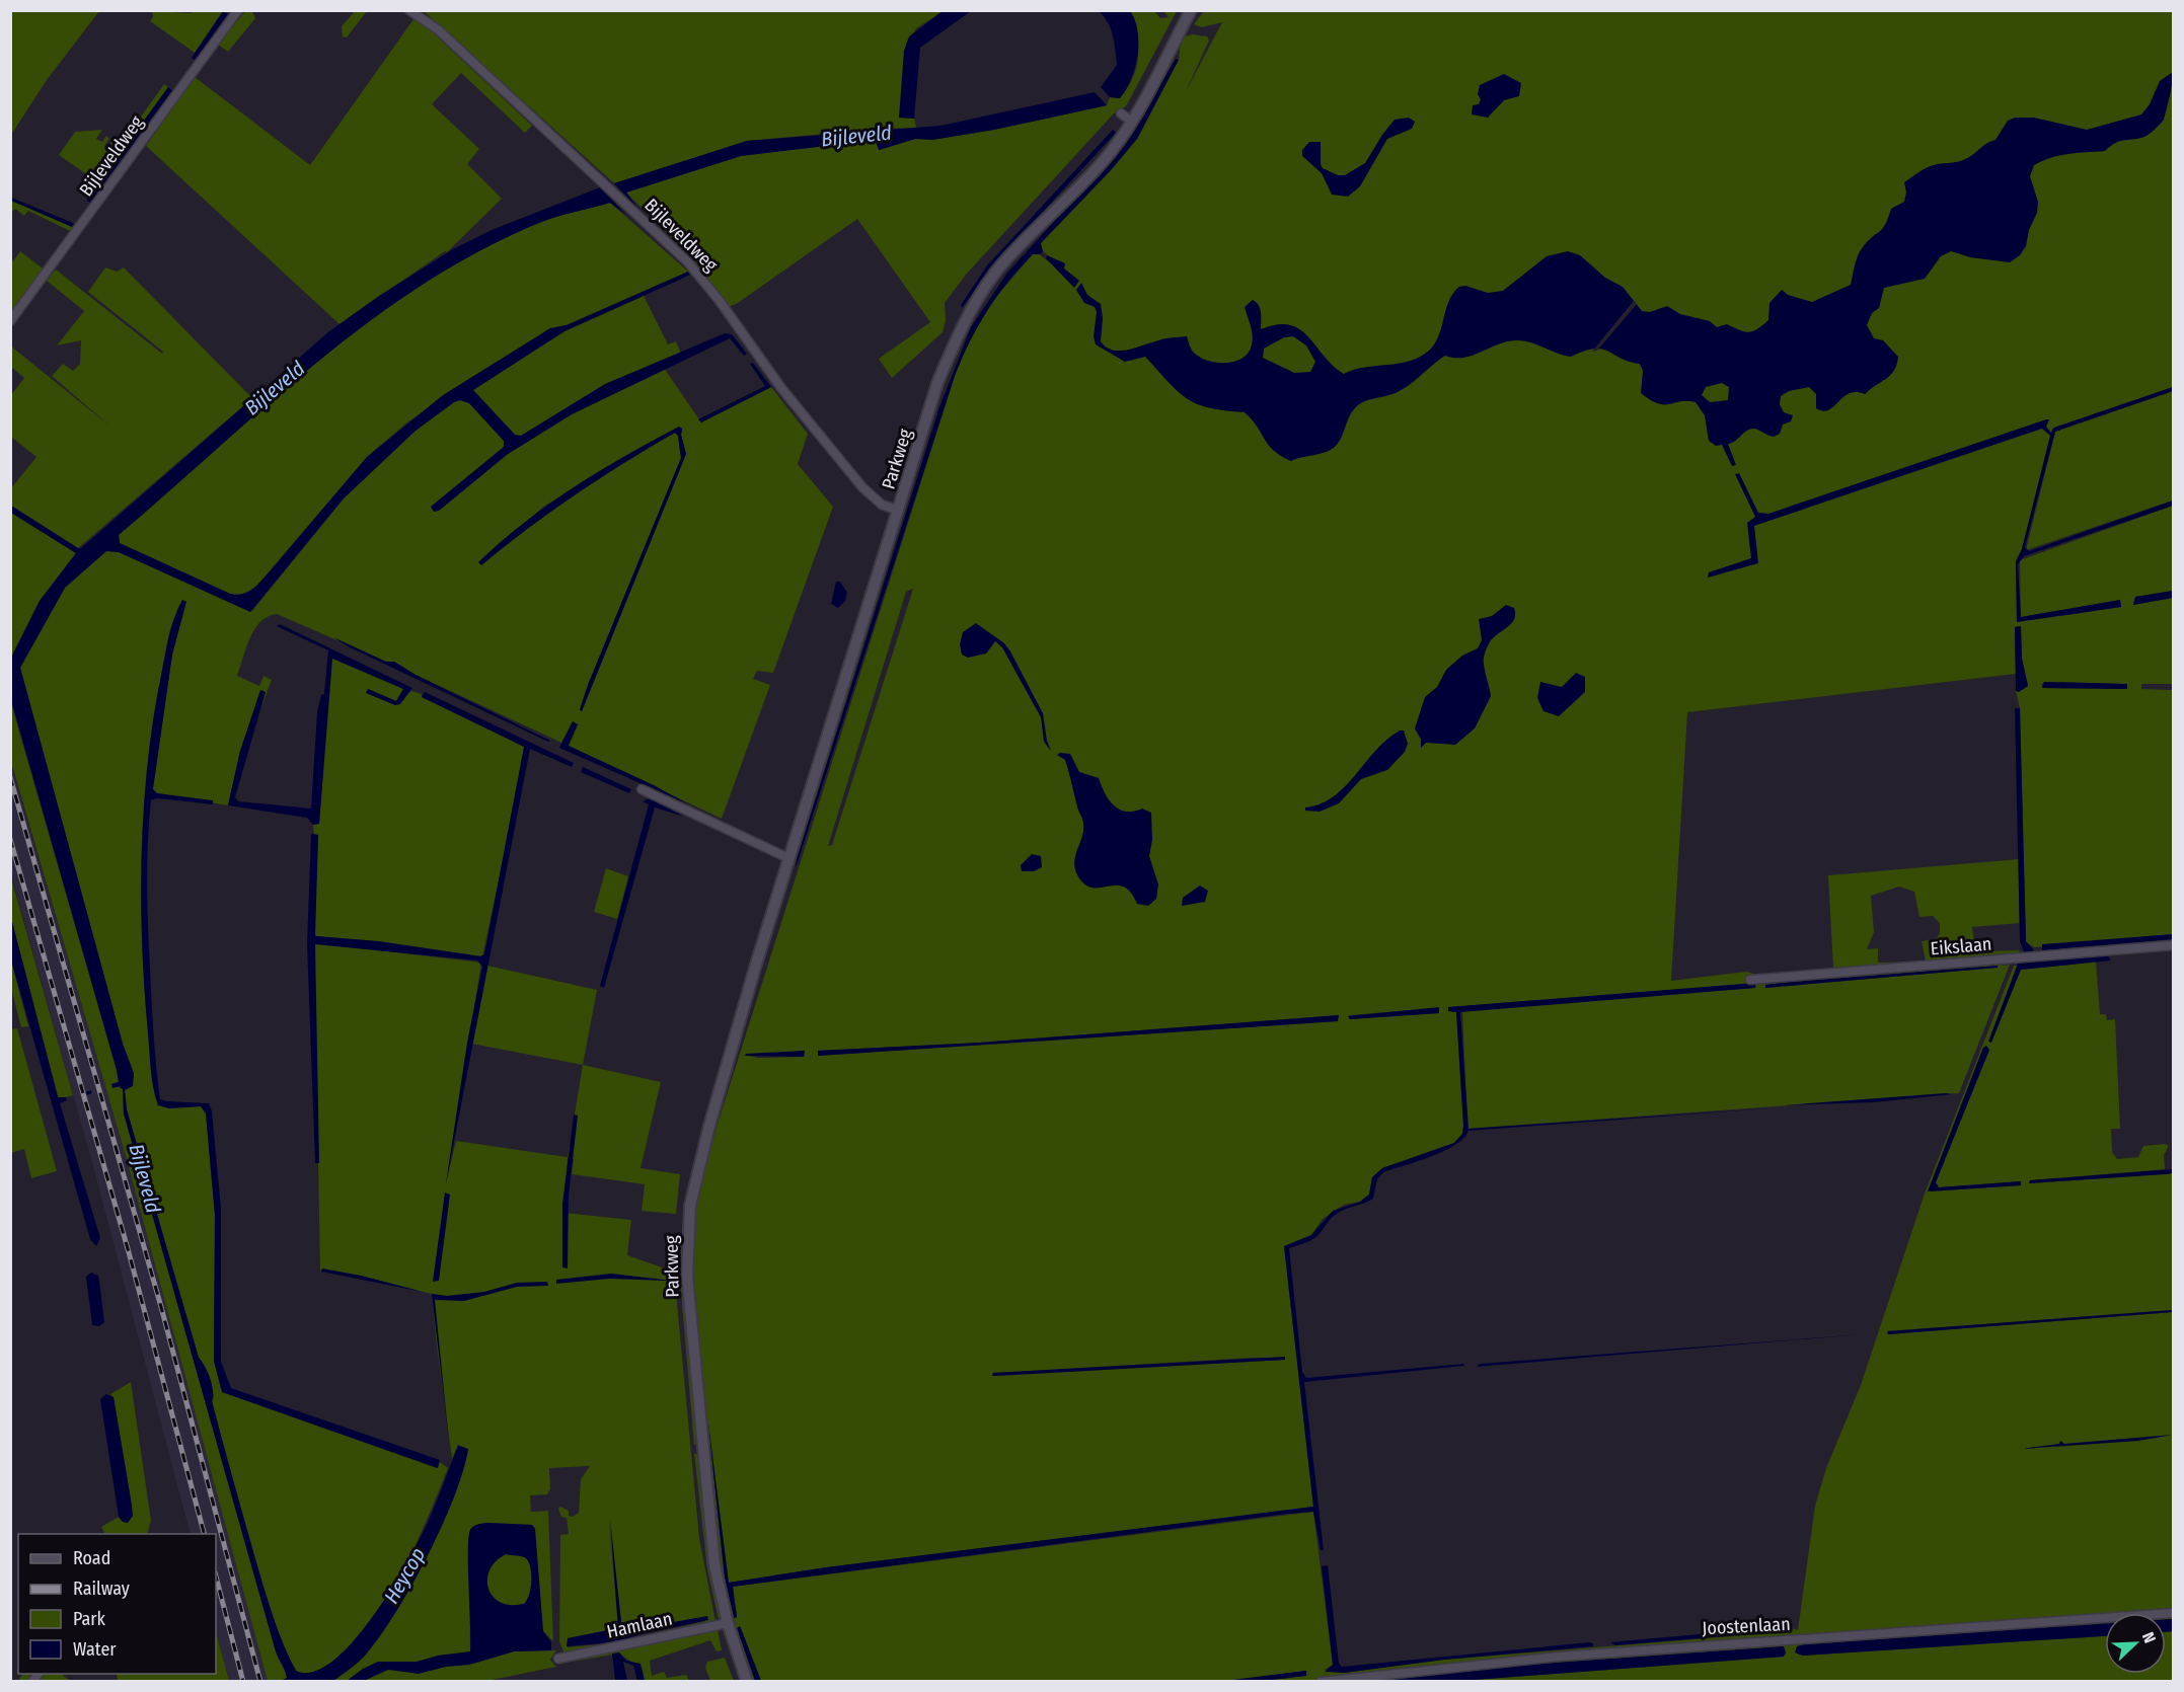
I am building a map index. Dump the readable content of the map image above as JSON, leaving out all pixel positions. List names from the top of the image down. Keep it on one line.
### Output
{"streets":{"street":["Bijleveldweg","Parkweg","Eikslaan","Hamlaan","Joostenlaan"]},"crossings":[["Bijleveldweg","Parkweg"],["Parkweg","Hamlaan"]],"water":["Bijleveld","Heycop"],"legend":["Road","Railway","Park","Water"],"north":"top right"}
